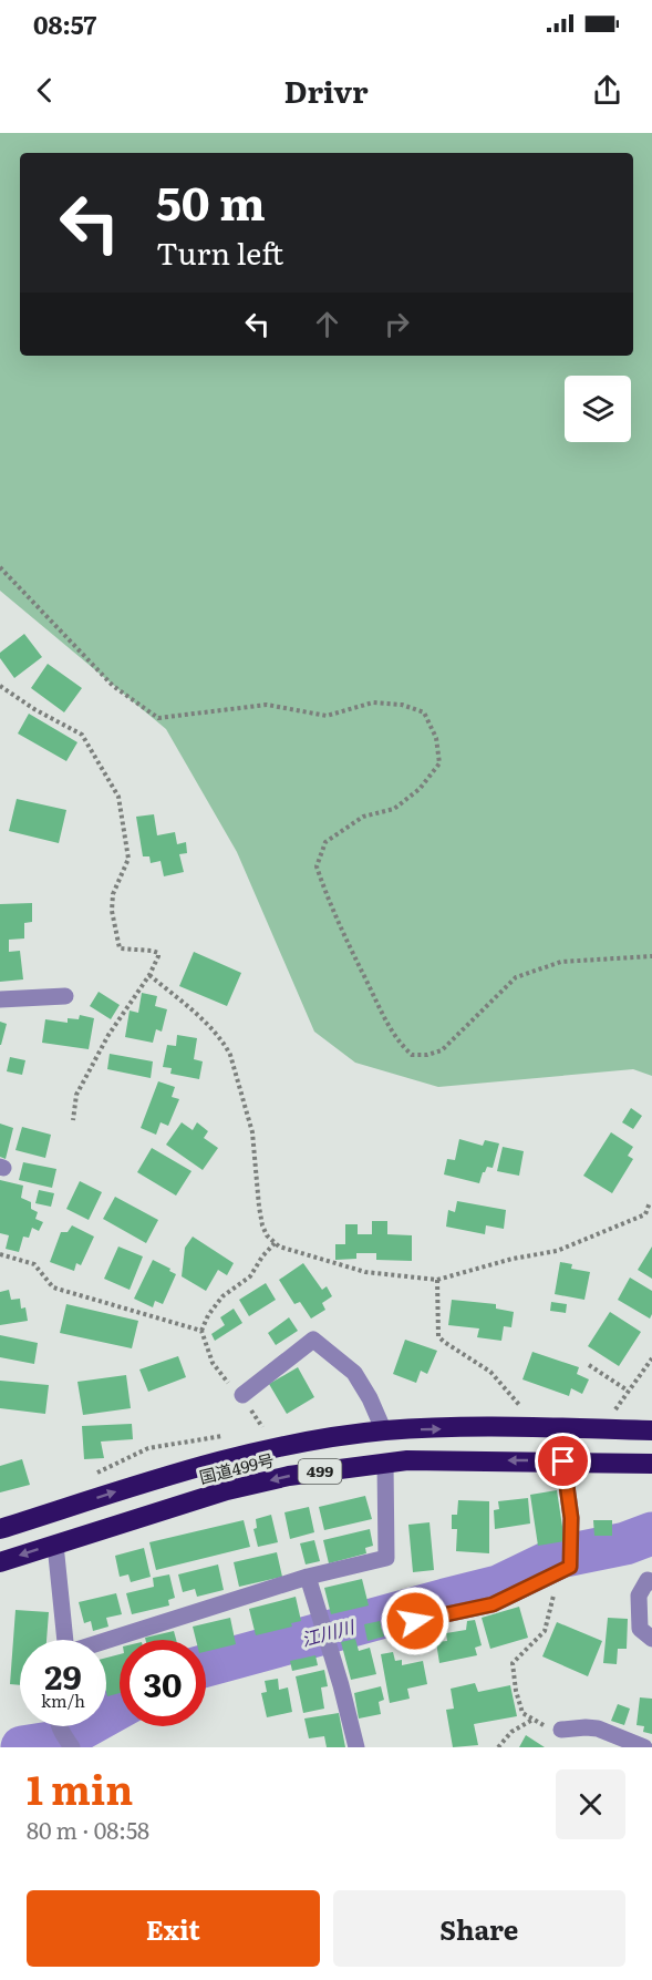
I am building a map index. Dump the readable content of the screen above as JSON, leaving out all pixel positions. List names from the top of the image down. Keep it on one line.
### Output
{"streets":{"highway":["国道499号","499"]},"water":["江川川"],"page":{"status":"08:57","header":"Drivr","turn":["50 m","Turn left"],"speed":"29 km/h","limit":"30","heading":["1 min","80 m · 08:58"],"buttons":["Exit","Share"]}}
